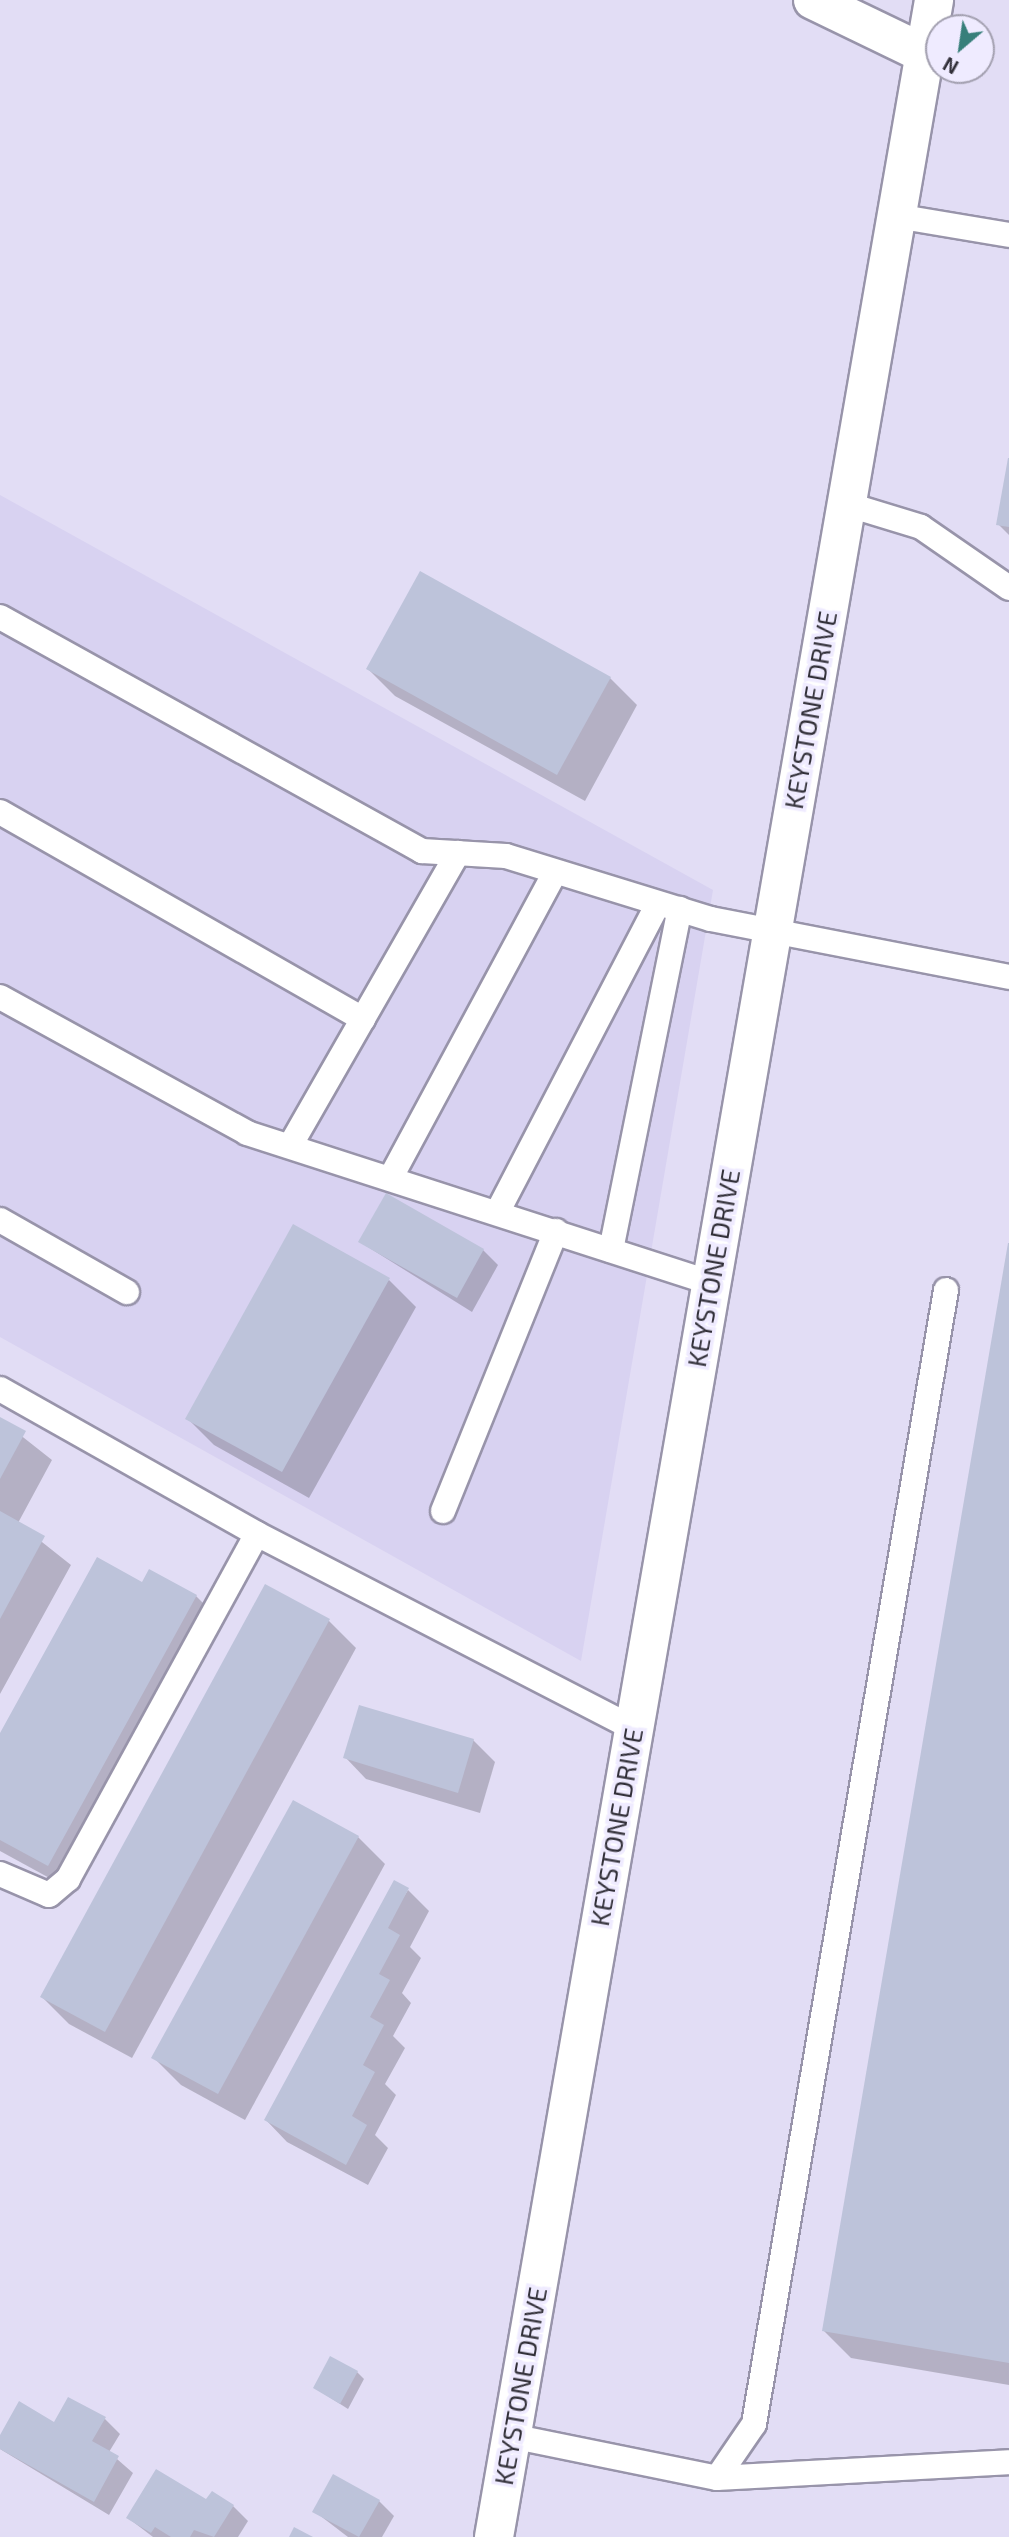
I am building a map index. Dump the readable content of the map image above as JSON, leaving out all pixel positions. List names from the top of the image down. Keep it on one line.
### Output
{"streets":{"street":["KEYSTONE DRIVE"]},"north":"bottom left"}
